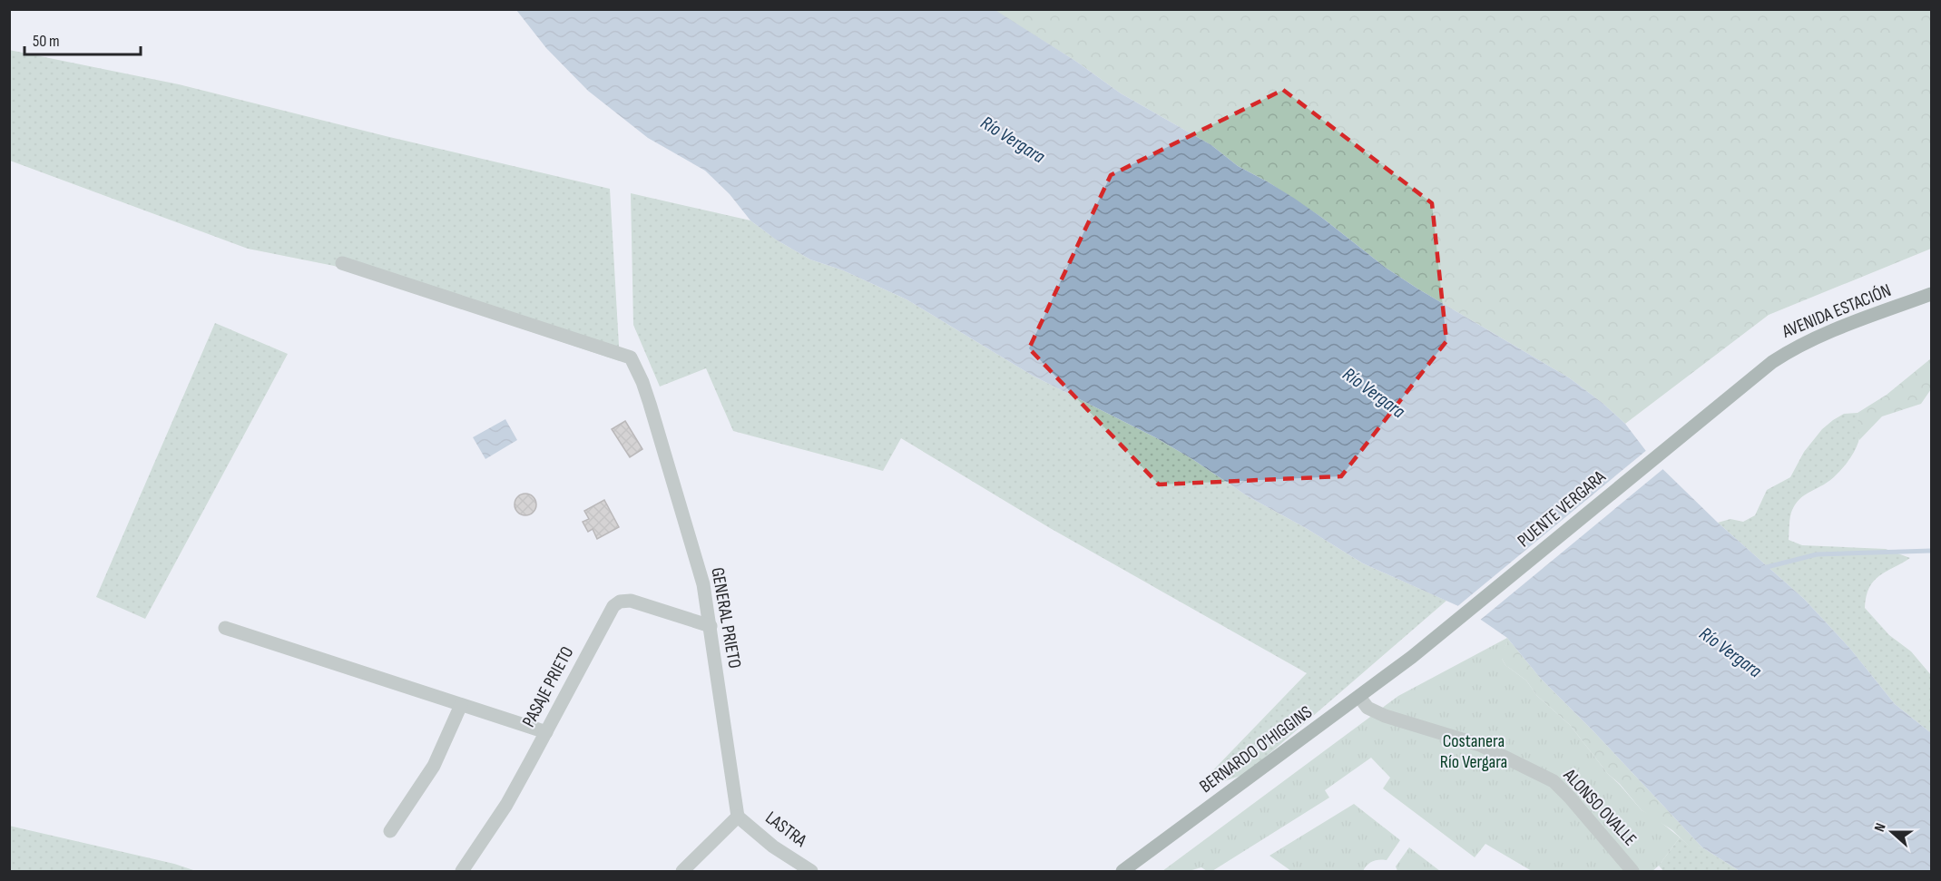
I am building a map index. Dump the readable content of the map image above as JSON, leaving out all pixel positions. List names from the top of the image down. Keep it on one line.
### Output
{"streets":{"main road":["AVENIDA ESTACIÓN","PUENTE VERGARA","BERNARDO O'HIGGINS"],"street":["GENERAL PRIETO","PASAJE PRIETO","ALONSO OVALLE","LASTRA"]},"crossings":[["AVENIDA ESTACIÓN","PUENTE VERGARA"],["PUENTE VERGARA","BERNARDO O'HIGGINS"],["GENERAL PRIETO","PASAJE PRIETO"],["GENERAL PRIETO","LASTRA"],["BERNARDO O'HIGGINS","ALONSO OVALLE"]],"water":["Río Vergara"],"parks":["Costanera Río Vergara"],"scale_bar":"50 m","north":"left"}
